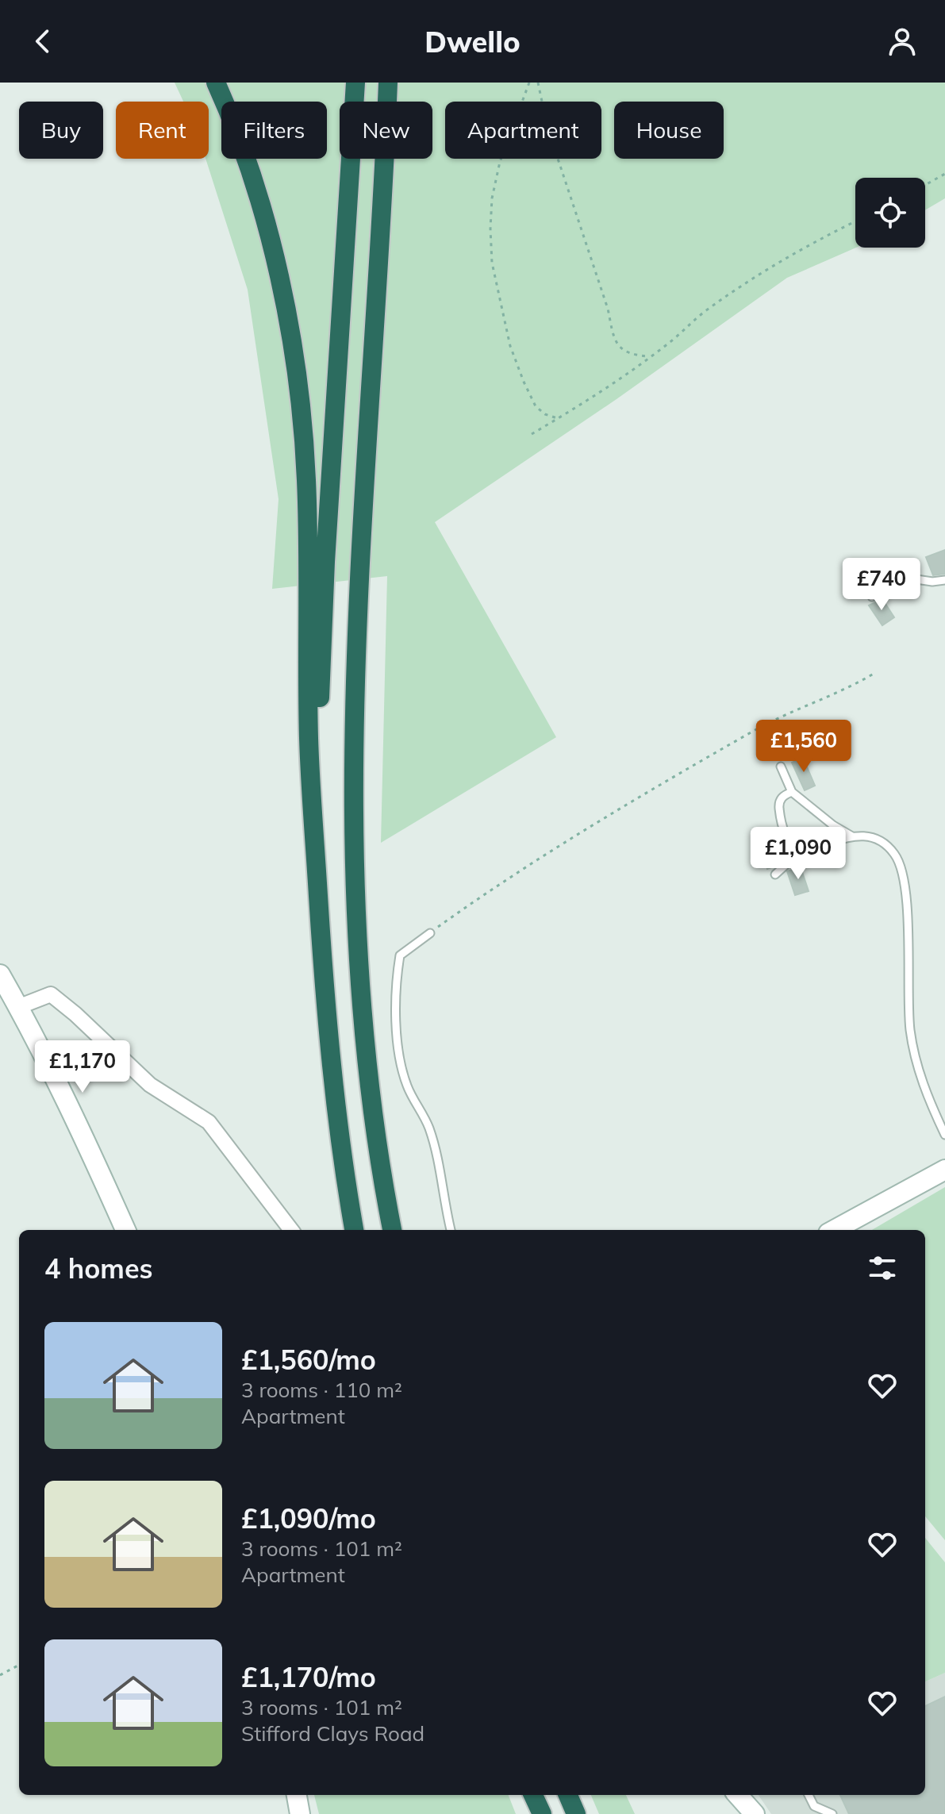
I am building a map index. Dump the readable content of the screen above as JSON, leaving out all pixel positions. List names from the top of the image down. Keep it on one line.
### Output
{"page":{"header":"Dwello","chip":["Buy","Rent","Filters","New","Apartment","House"],"price":["£740","£1,560","£1,090","£1,170"],"heading":"4 homes","list":[{"name":"£1,560/mo","note":"3 rooms · 110 m² · Apartment"},{"name":"£1,090/mo","note":"3 rooms · 101 m² · Apartment"},{"name":"£1,170/mo","note":"3 rooms · 101 m² · Stifford Clays Road"}]}}
